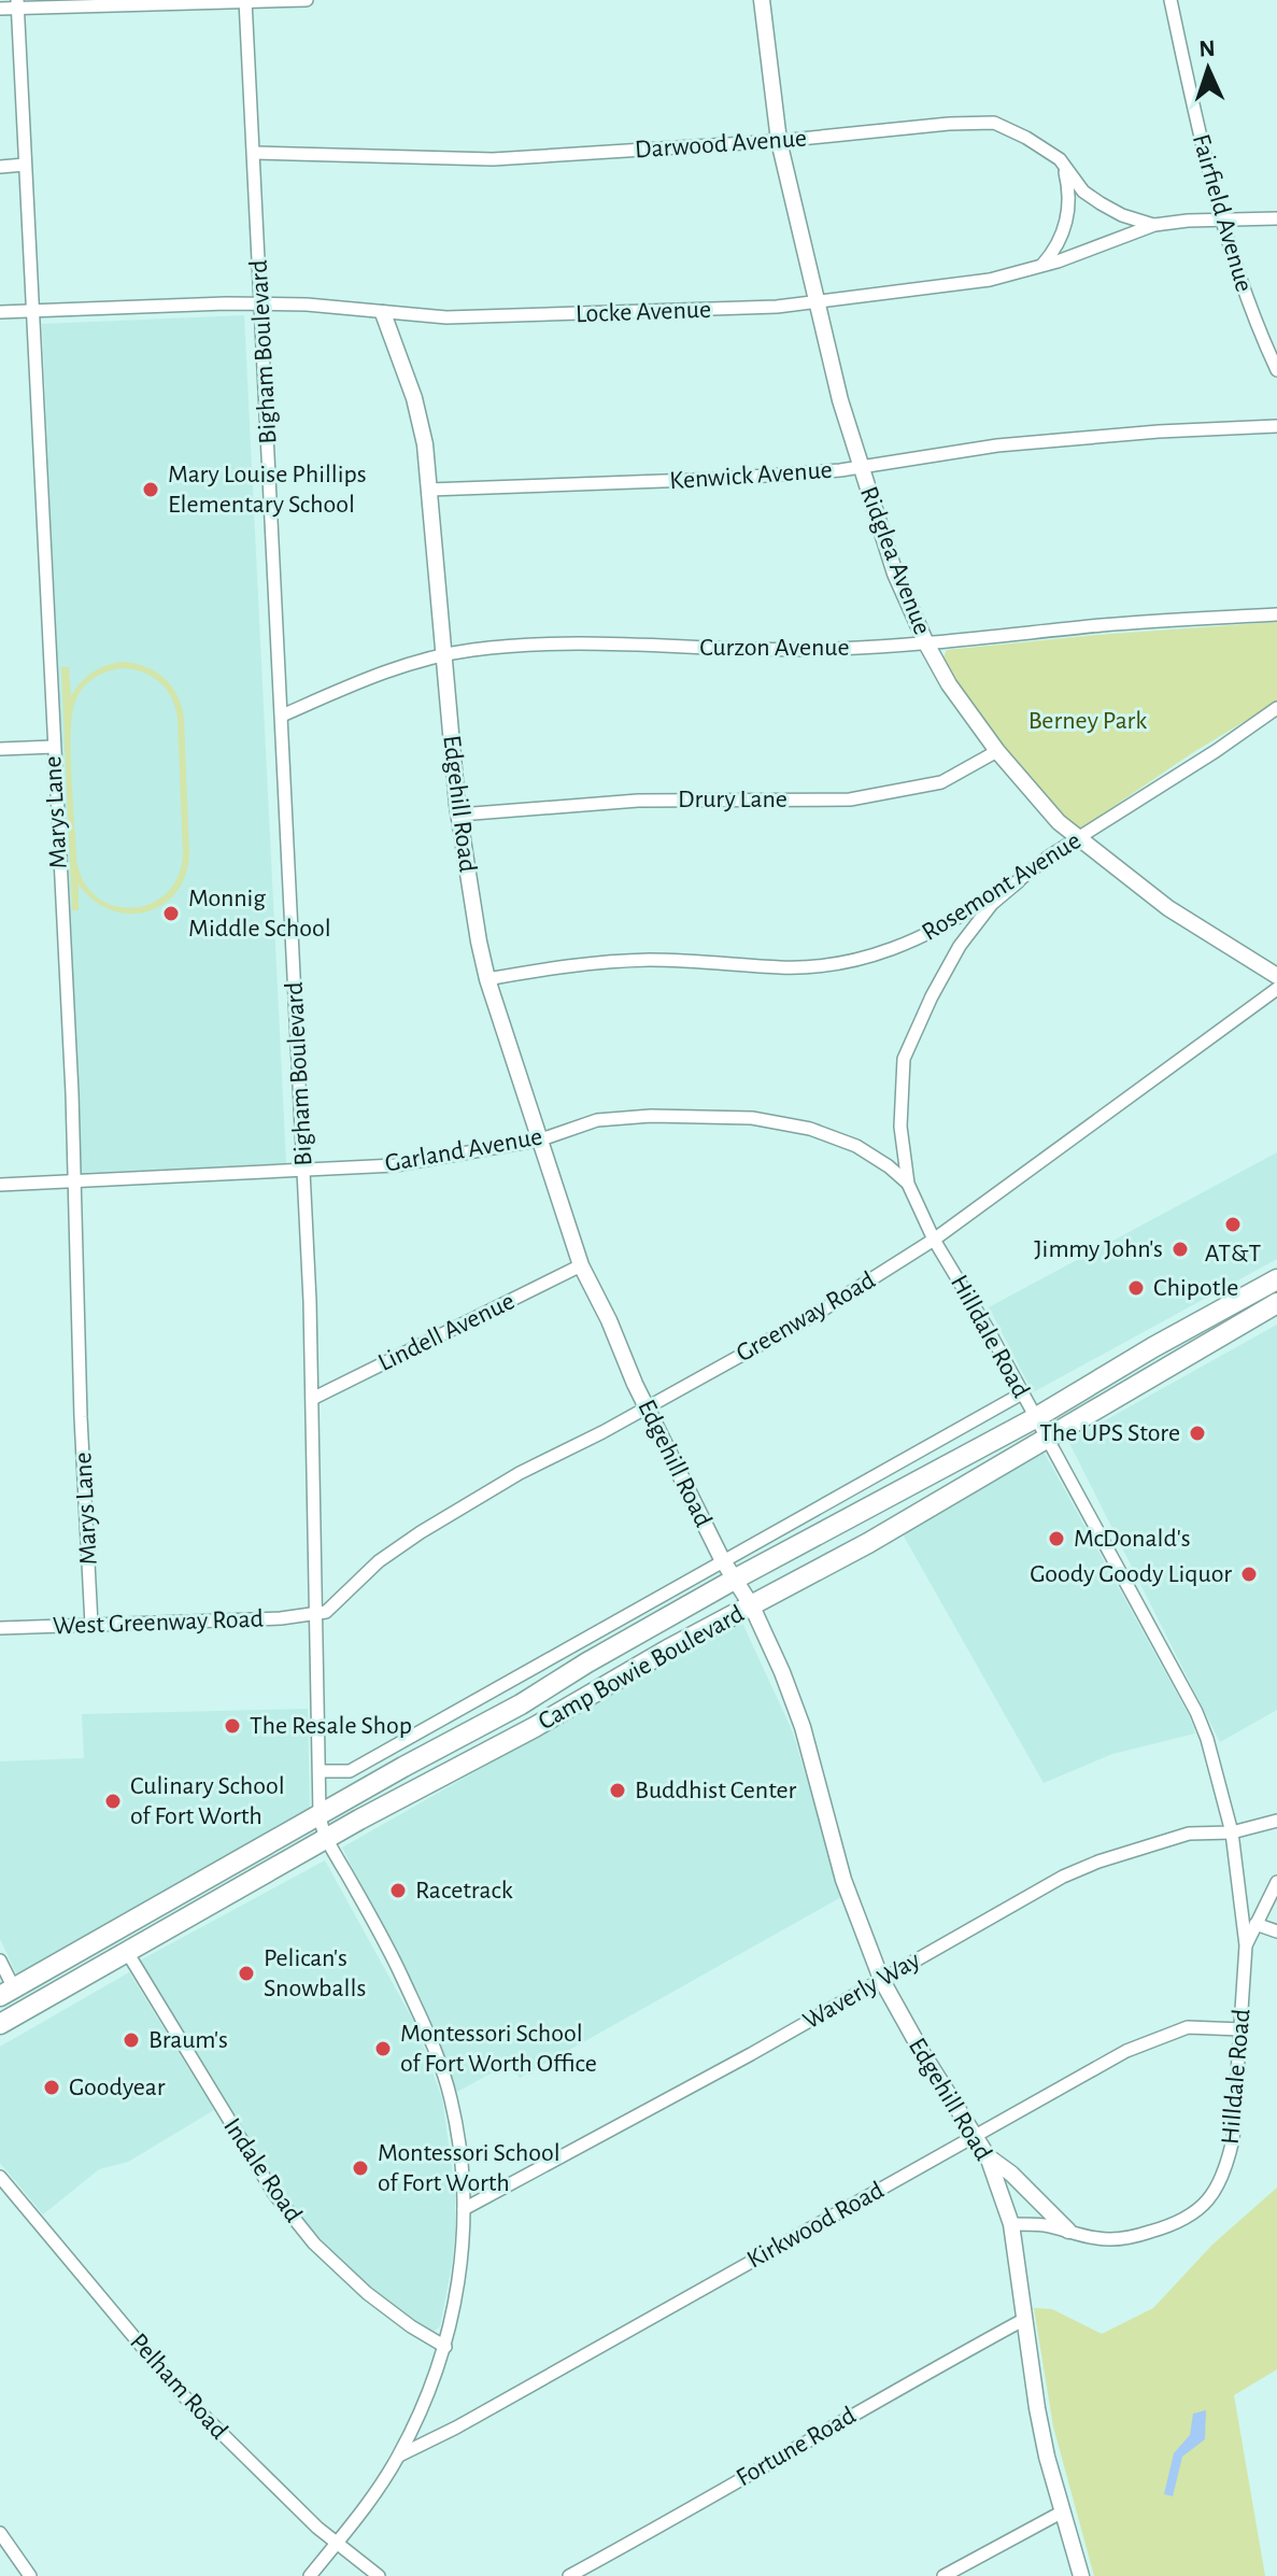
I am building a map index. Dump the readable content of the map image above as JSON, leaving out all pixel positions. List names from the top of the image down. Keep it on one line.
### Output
{"streets":{"main road":["Camp Bowie Boulevard"],"street":["Darwood Avenue","Fairfield Avenue","Locke Avenue","Bigham Boulevard","Kenwick Avenue","Ridglea Avenue","Curzon Avenue","Drury Lane","Edgehill Road","Marys Lane","Rosemont Avenue","Garland Avenue","Greenway Road","Lindell Avenue","Hilldale Road","West Greenway Road","Waverly Way","Indale Road","Kirkwood Road","Pelham Road","Fortune Road"]},"crossings":[["Darwood Avenue","Locke Avenue"],["Darwood Avenue","Bigham Boulevard"],["Darwood Avenue","Ridglea Avenue"],["Fairfield Avenue","Locke Avenue"],["Locke Avenue","Bigham Boulevard"],["Locke Avenue","Ridglea Avenue"],["Locke Avenue","Edgehill Road"],["Locke Avenue","Marys Lane"],["Bigham Boulevard","Curzon Avenue"],["Bigham Boulevard","Garland Avenue"],["Bigham Boulevard","Greenway Road"],["Bigham Boulevard","Lindell Avenue"],["Bigham Boulevard","West Greenway Road"],["Bigham Boulevard","Camp Bowie Boulevard"],["Bigham Boulevard","Waverly Way"],["Bigham Boulevard","Indale Road"],["Bigham Boulevard","Kirkwood Road"],["Kenwick Avenue","Ridglea Avenue"],["Kenwick Avenue","Edgehill Road"],["Ridglea Avenue","Curzon Avenue"],["Ridglea Avenue","Drury Lane"],["Ridglea Avenue","Rosemont Avenue"],["Curzon Avenue","Edgehill Road"],["Drury Lane","Edgehill Road"],["Edgehill Road","Rosemont Avenue"],["Edgehill Road","Garland Avenue"],["Edgehill Road","Greenway Road"],["Edgehill Road","Lindell Avenue"],["Edgehill Road","Hilldale Road"],["Edgehill Road","Camp Bowie Boulevard"],["Edgehill Road","Waverly Way"],["Edgehill Road","Kirkwood Road"],["Edgehill Road","Fortune Road"],["Marys Lane","Garland Avenue"],["Marys Lane","West Greenway Road"],["Rosemont Avenue","Hilldale Road"],["Garland Avenue","Hilldale Road"],["Greenway Road","Hilldale Road"],["Greenway Road","West Greenway Road"],["Hilldale Road","Camp Bowie Boulevard"],["Hilldale Road","Waverly Way"],["Hilldale Road","Kirkwood Road"],["Camp Bowie Boulevard","Indale Road"]],"parks":["Berney Park"],"places":["Mary Louise Phillips Elementary School","Monnig Middle School","AT&T","Jimmy John's","Chipotle","The UPS Store","McDonald's","Goody Goody Liquor","The Resale Shop","Buddhist Center","Culinary School of Fort Worth","Racetrack","Pelican's Snowballs","Braum's","Montessori School of Fort Worth Office","Goodyear","Montessori School of Fort Worth"],"north":"top"}
